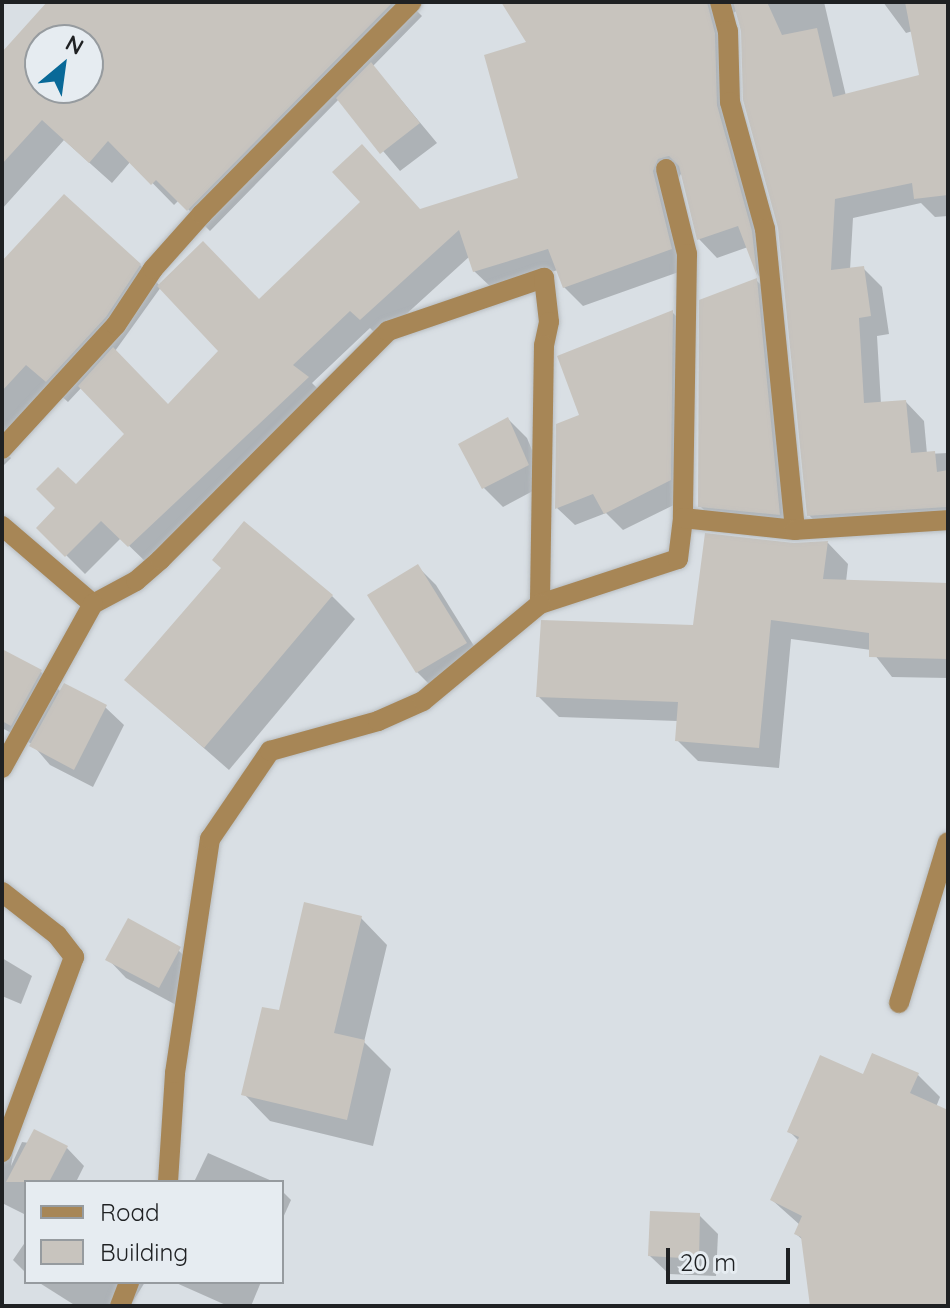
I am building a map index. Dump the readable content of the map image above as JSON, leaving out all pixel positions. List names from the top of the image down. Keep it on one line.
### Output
{"legend":["Road","Building"],"scale_bar":"20 m","north":"top right"}
